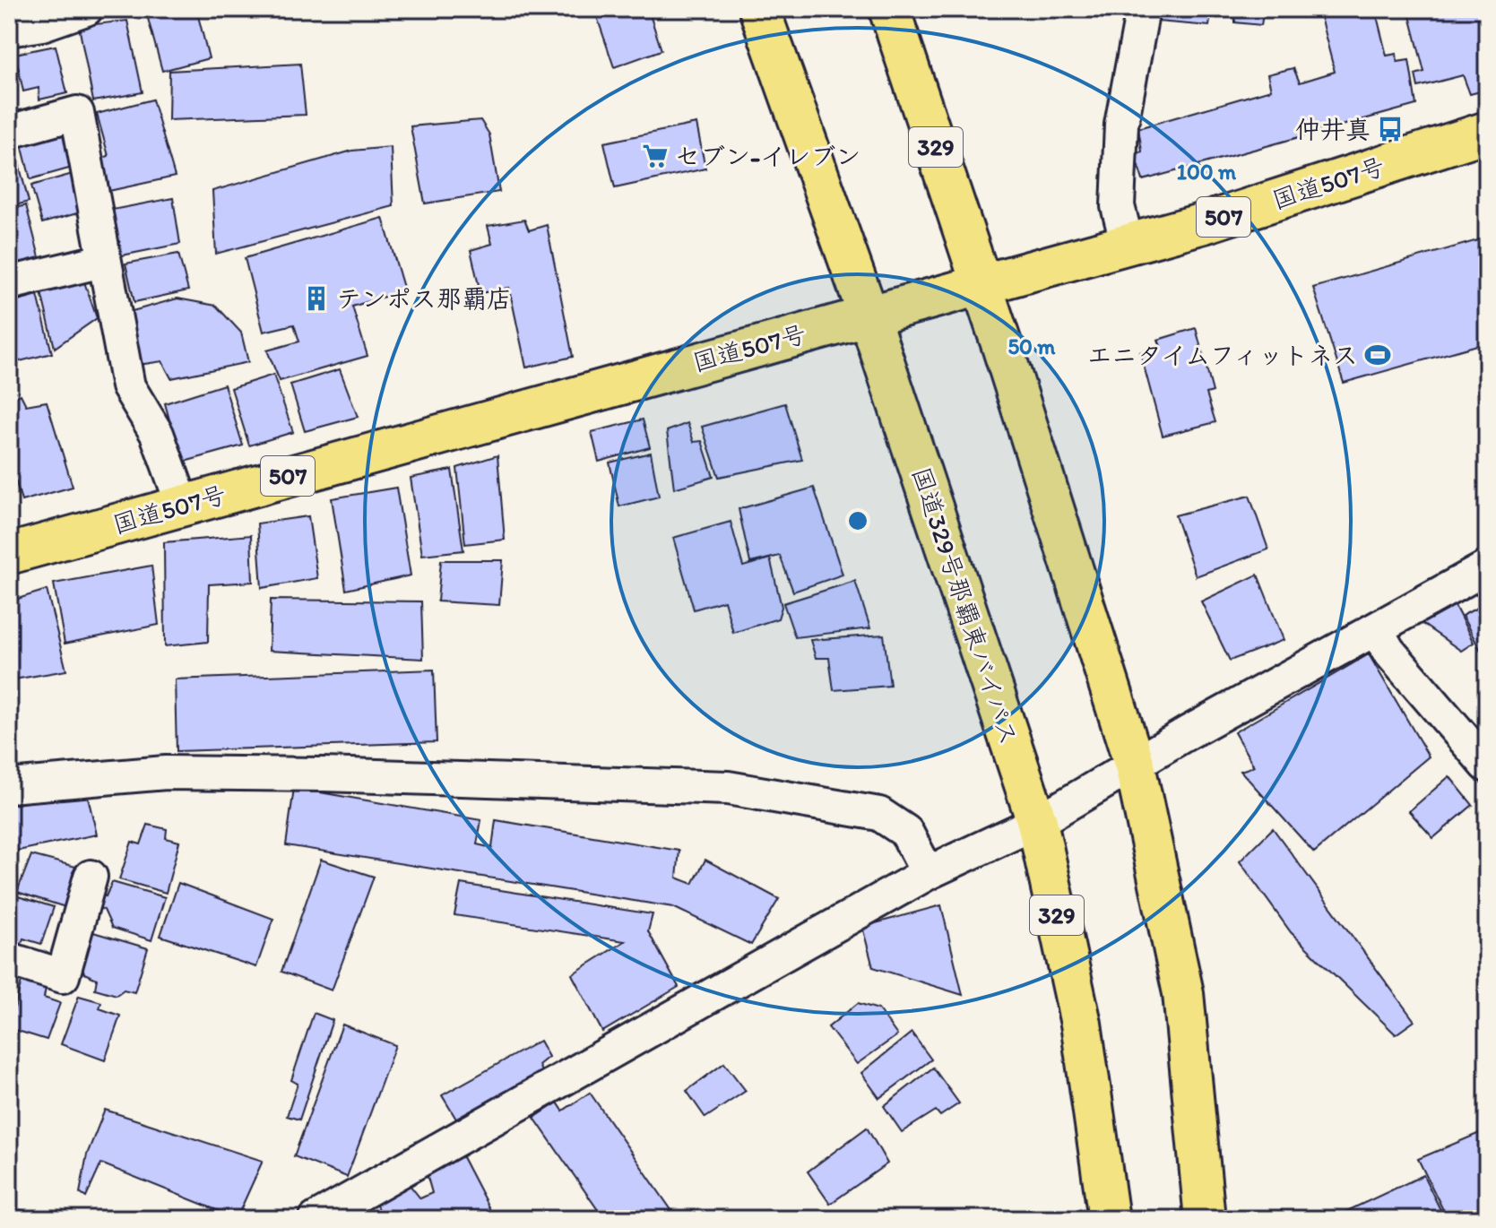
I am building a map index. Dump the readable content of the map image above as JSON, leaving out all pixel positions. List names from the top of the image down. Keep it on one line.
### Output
{"streets":{"highway":["329","国道507号","507","国道329号那覇東バイパス"]},"crossings":[["329","国道507号"],["国道507号","国道329号那覇東バイパス"]],"places":{"bus stop":["仲井真"],"supermarket":["セブン-イレブン"],"building":["テンポス那覇店"],"sports":["エニタイムフィットネス"]},"rings":["100 m","50 m"]}
